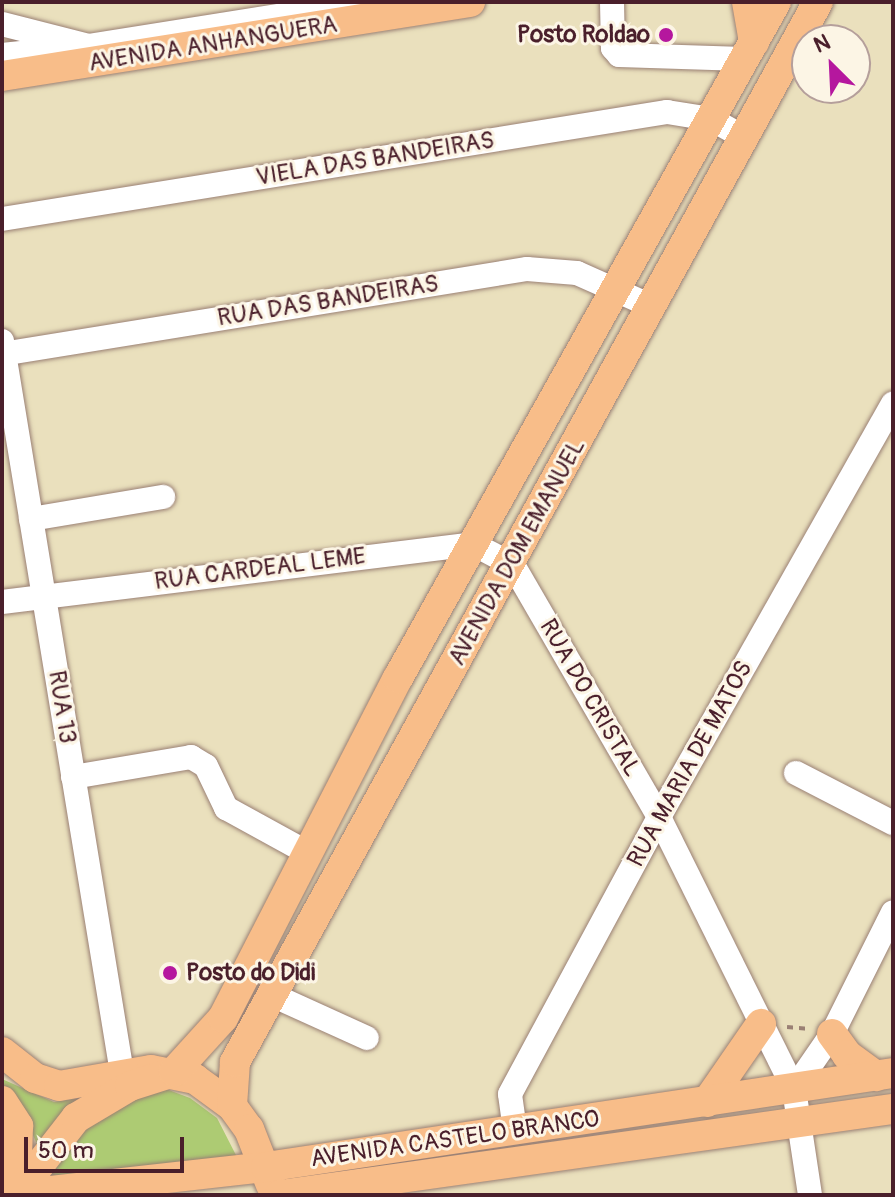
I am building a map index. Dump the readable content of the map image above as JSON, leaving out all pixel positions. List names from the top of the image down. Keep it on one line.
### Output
{"streets":{"main road":["AVENIDA ANHANGUERA","AVENIDA DOM EMANUEL","AVENIDA CASTELO BRANCO"],"street":["VIELA DAS BANDEIRAS","RUA DAS BANDEIRAS","RUA CARDEAL LEME","RUA DO CRISTAL","RUA 13","RUA MARIA DE MATOS"]},"crossings":[["VIELA DAS BANDEIRAS","AVENIDA DOM EMANUEL"],["RUA DAS BANDEIRAS","AVENIDA DOM EMANUEL"],["RUA DAS BANDEIRAS","RUA 13"],["AVENIDA DOM EMANUEL","RUA CARDEAL LEME"],["AVENIDA DOM EMANUEL","RUA DO CRISTAL"],["RUA CARDEAL LEME","RUA 13"],["RUA DO CRISTAL","RUA MARIA DE MATOS"],["RUA DO CRISTAL","AVENIDA CASTELO BRANCO"],["RUA MARIA DE MATOS","AVENIDA CASTELO BRANCO"]],"places":["Posto Roldao","Posto do Didi"],"scale_bar":"50 m","north":"top left"}
